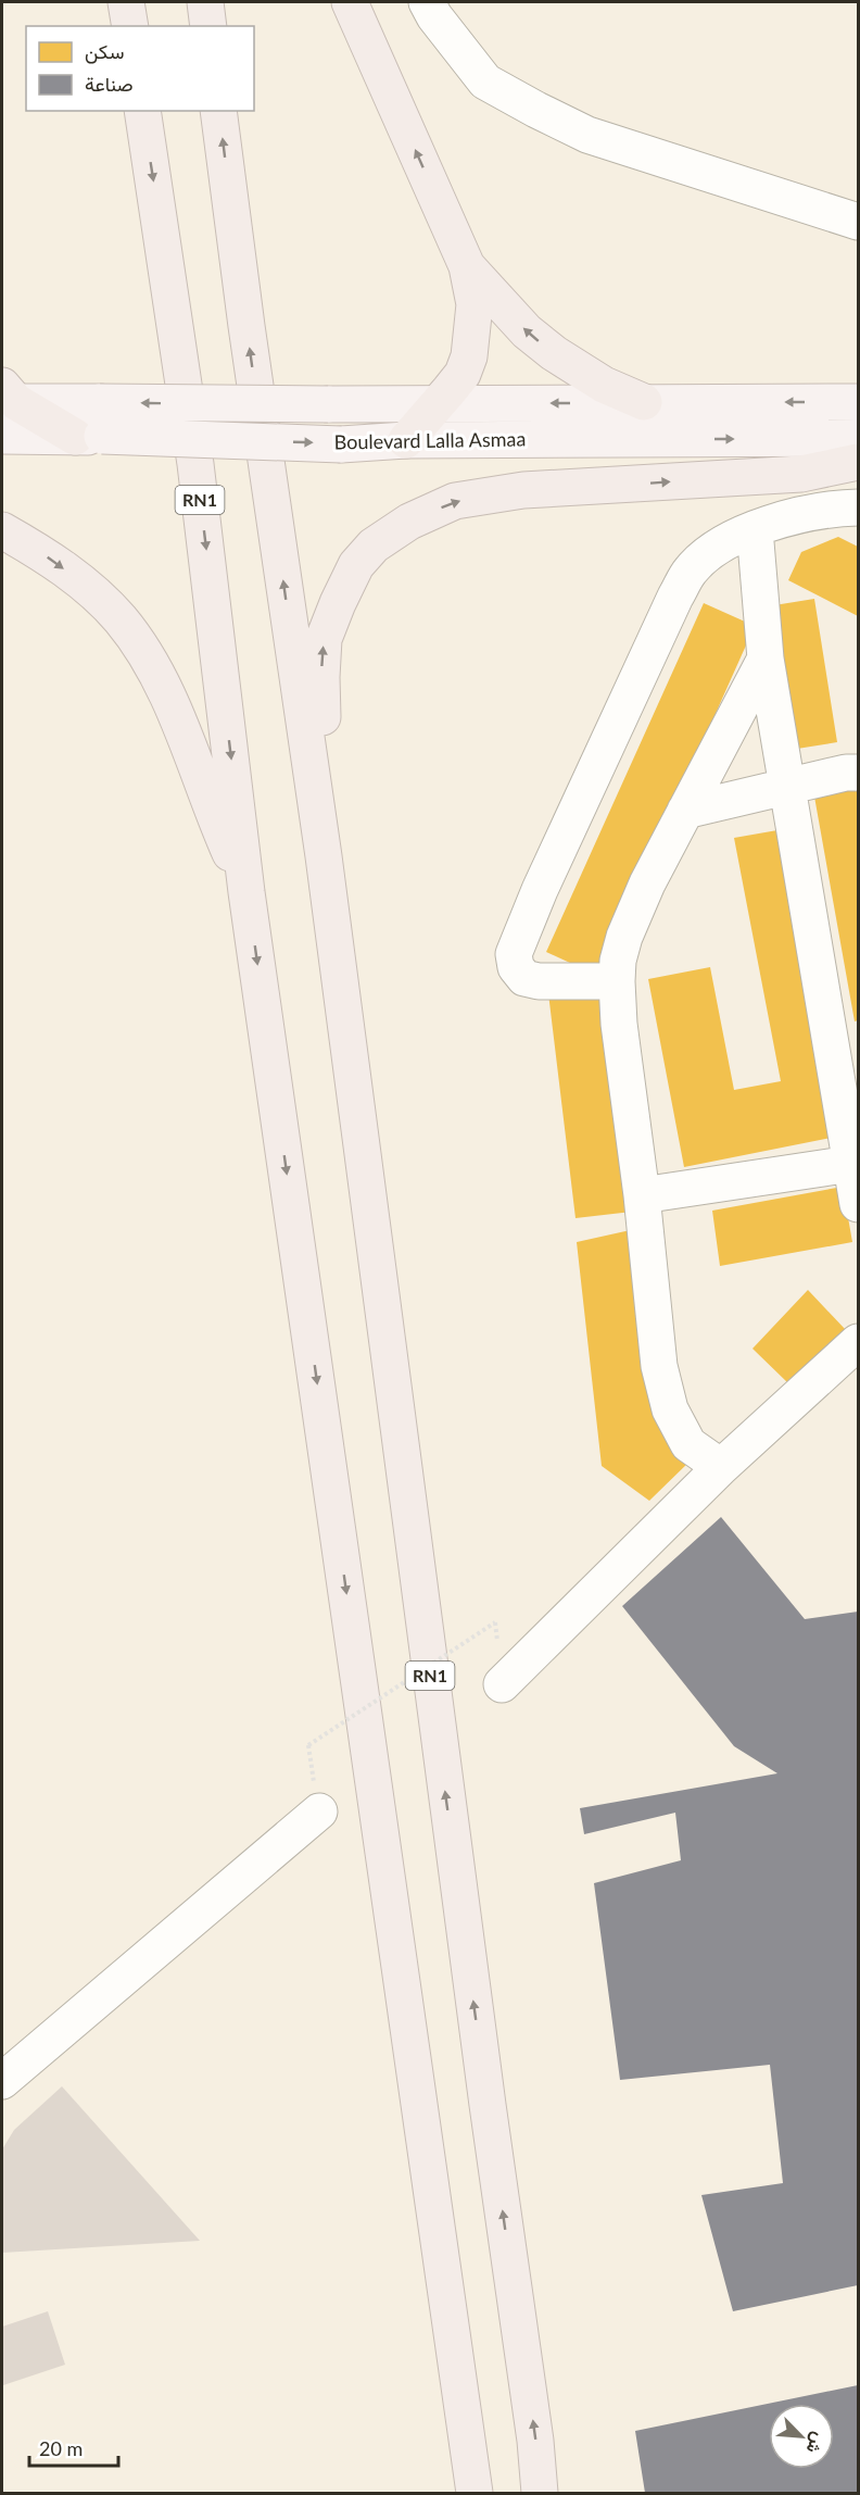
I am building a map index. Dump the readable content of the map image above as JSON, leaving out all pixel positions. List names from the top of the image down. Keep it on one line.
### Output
{"streets":{"highway":["RN1"],"main road":["Boulevard Lalla Asmaa"]},"legend":["سكن","صناعة"],"scale_bar":"20 m","north":"bottom right"}
